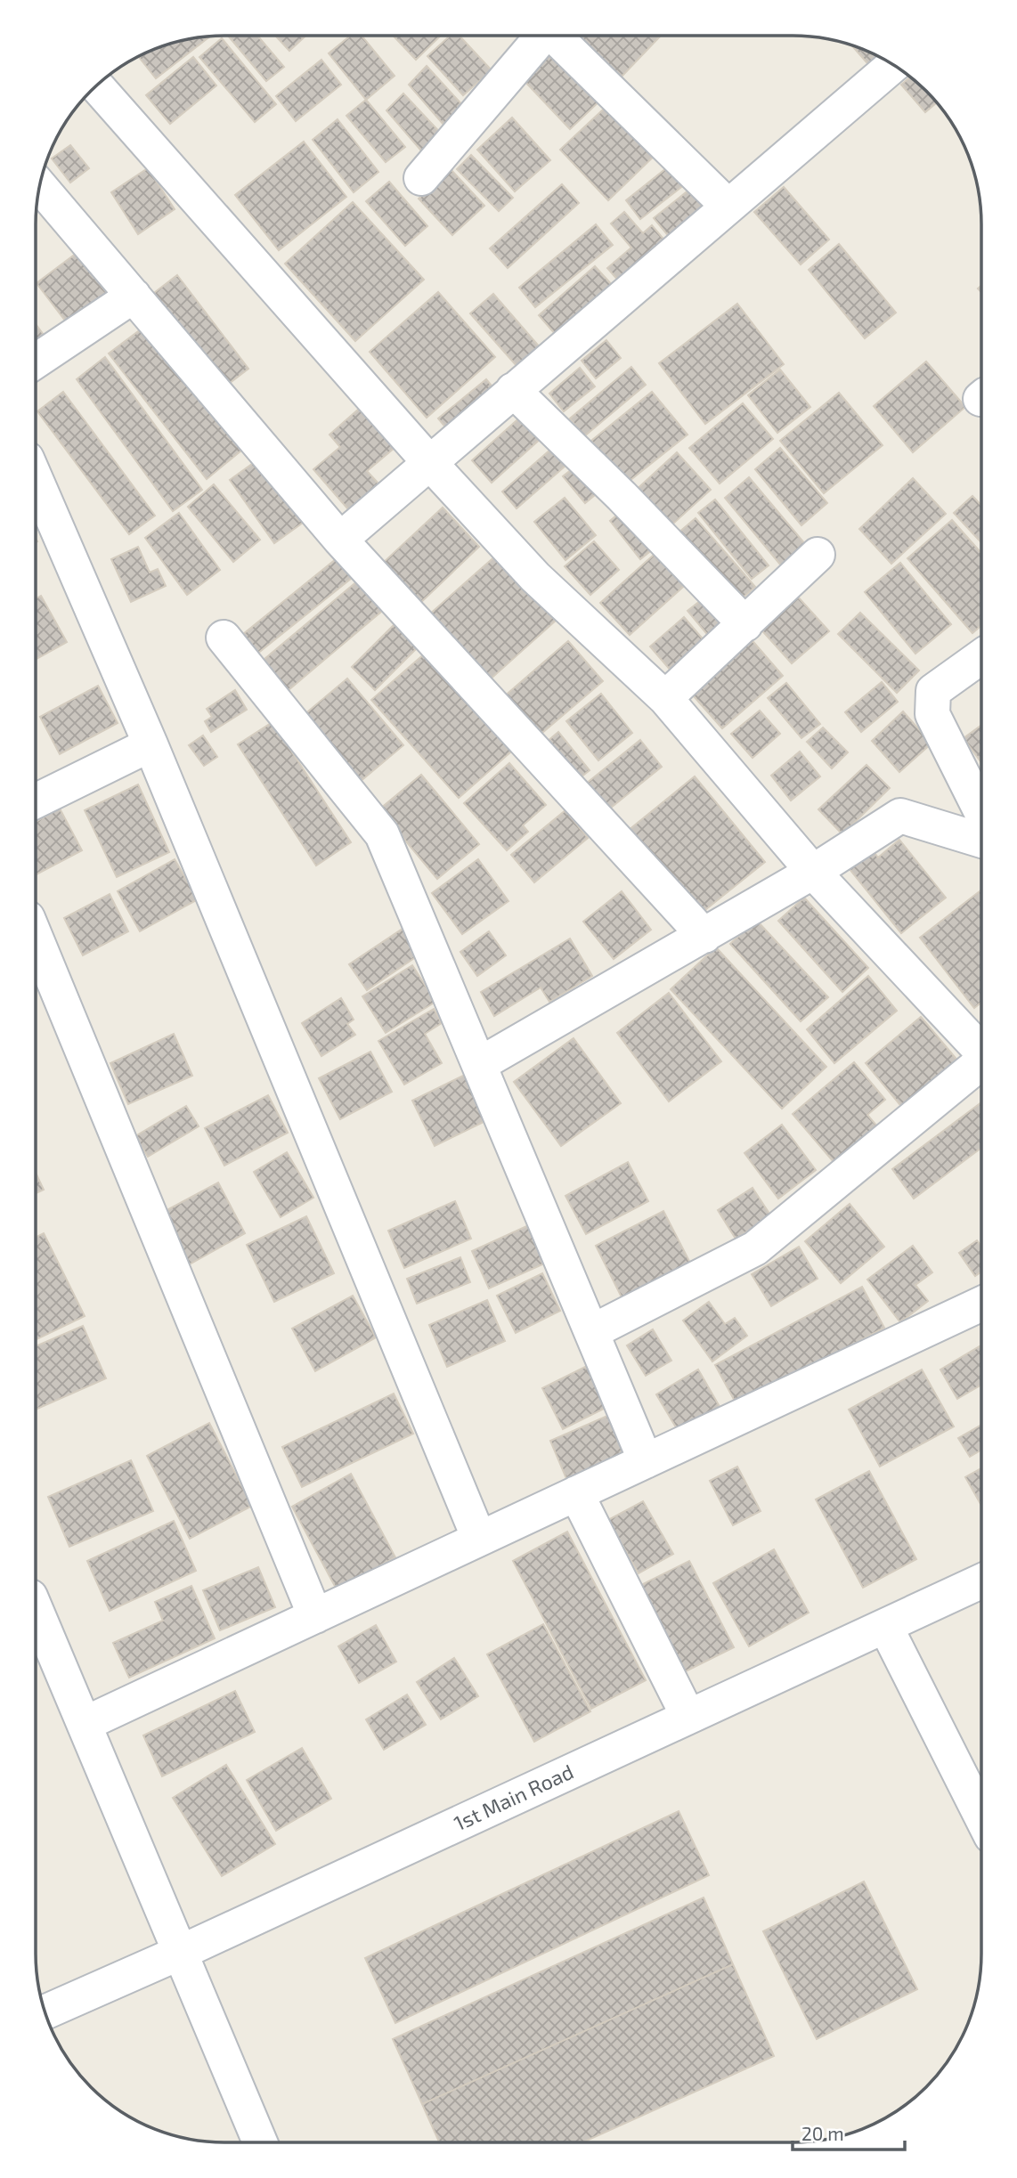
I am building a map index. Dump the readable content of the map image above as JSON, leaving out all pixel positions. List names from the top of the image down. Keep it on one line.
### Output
{"streets":{"street":["1st Main Road"]},"scale_bar":"20 m"}
